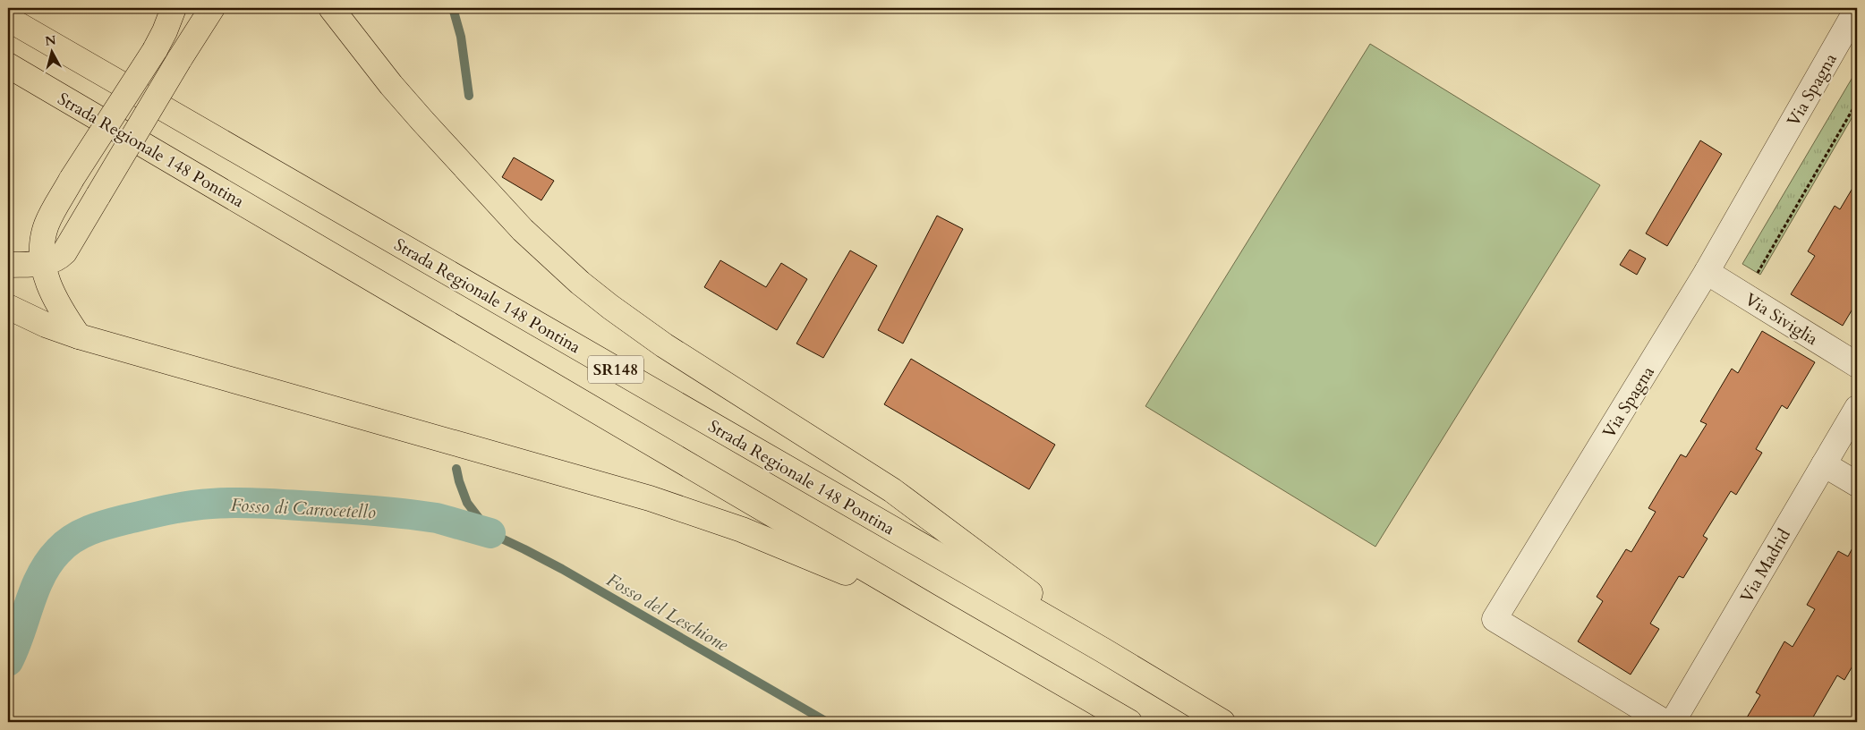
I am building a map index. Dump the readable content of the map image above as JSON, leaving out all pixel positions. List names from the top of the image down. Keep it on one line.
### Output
{"streets":{"highway":["Strada Regionale 148 Pontina","SR148"],"street":["Via Spagna","Via Siviglia","Via Madrid"]},"crossings":[["Via Spagna","Via Siviglia"]],"water":["Fosso di Carrocetello","Fosso del Leschione"],"north":"top"}
